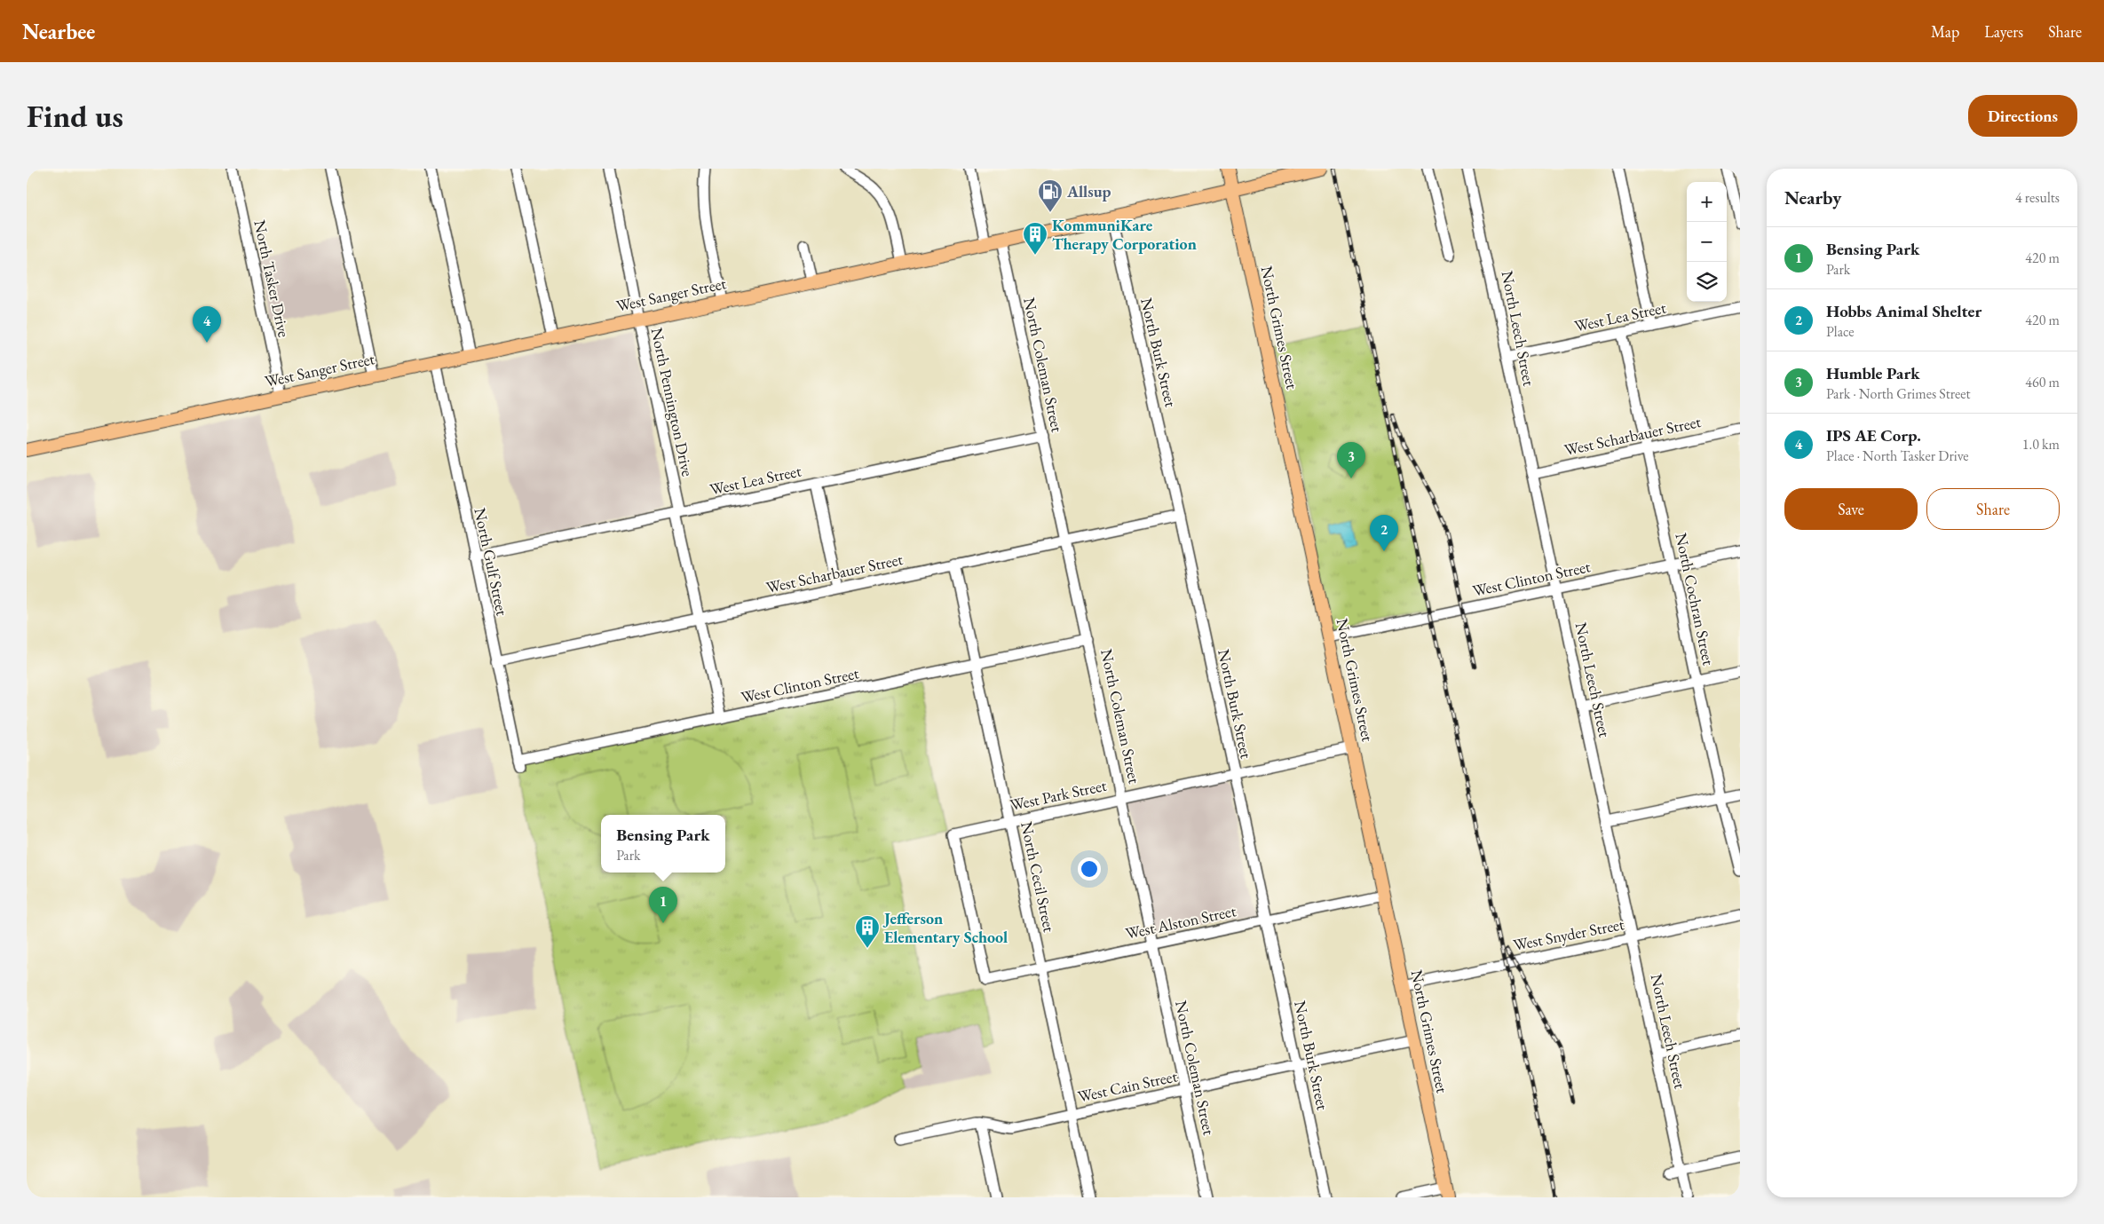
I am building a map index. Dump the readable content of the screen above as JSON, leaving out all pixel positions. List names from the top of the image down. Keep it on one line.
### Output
{"streets":{"main road":["West Sanger Street","North Grimes Street"],"street":["North Tasker Drive","West Lea Street","North Leech Street","North Burk Street","North Coleman Street","North Pennington Drive","West Scharbauer Street","North Gulf Street","West Clinton Street","North Cochran Street","West Park Street","North Cecil Street","West Alston Street","West Snyder Street","West Cain Street"]},"crossings":[["North Tasker Drive","West Sanger Street"],["West Sanger Street","North Grimes Street"],["West Sanger Street","North Burk Street"],["West Sanger Street","North Coleman Street"],["West Sanger Street","North Pennington Drive"],["West Sanger Street","North Gulf Street"],["West Lea Street","North Leech Street"],["West Lea Street","North Coleman Street"],["West Lea Street","North Pennington Drive"],["West Lea Street","North Gulf Street"],["West Lea Street","North Cochran Street"],["North Grimes Street","West Clinton Street"],["North Grimes Street","West Park Street"],["North Grimes Street","West Alston Street"],["North Grimes Street","West Snyder Street"],["North Grimes Street","West Cain Street"],["North Leech Street","West Scharbauer Street"],["North Leech Street","West Clinton Street"],["North Leech Street","West Snyder Street"],["North Burk Street","West Scharbauer Street"],["North Burk Street","West Park Street"],["North Burk Street","West Alston Street"],["North Burk Street","West Cain Street"],["North Coleman Street","West Scharbauer Street"],["North Coleman Street","West Clinton Street"],["North Coleman Street","West Park Street"],["North Coleman Street","West Alston Street"],["North Coleman Street","West Cain Street"],["North Pennington Drive","West Scharbauer Street"],["North Pennington Drive","West Clinton Street"],["West Scharbauer Street","North Gulf Street"],["West Scharbauer Street","North Cochran Street"],["West Scharbauer Street","North Cecil Street"],["North Gulf Street","West Clinton Street"],["West Clinton Street","North Cochran Street"],["West Clinton Street","North Cecil Street"],["West Park Street","North Cecil Street"],["West Park Street","West Alston Street"],["North Cecil Street","West Alston Street"],["North Cecil Street","West Cain Street"]],"places":{"fuel station":["Allsup"],"building":["KommuniKare Therapy Corporation","Jefferson Elementary School"]},"page":{"header":"Nearbee","nav":["Map","Layers","Share"],"buttons":["Directions",["Save","Share"]],"title":"Find us","heading":["Nearby","4 results"],"map_buttons":["+","−"],"list":[{"mark":"1","name":"Bensing Park","note":"Park","value":"420 m"},{"mark":"2","name":"Hobbs Animal Shelter","note":"Place","value":"420 m"},{"mark":"3","name":"Humble Park","note":"Park · North Grimes Street","value":"460 m"},{"mark":"4","name":"IPS AE Corp.","note":"Place · North Tasker Drive","value":"1.0 km"}],"pins":["4","3","2","1"],"popup":["Bensing Park","Park"]}}
